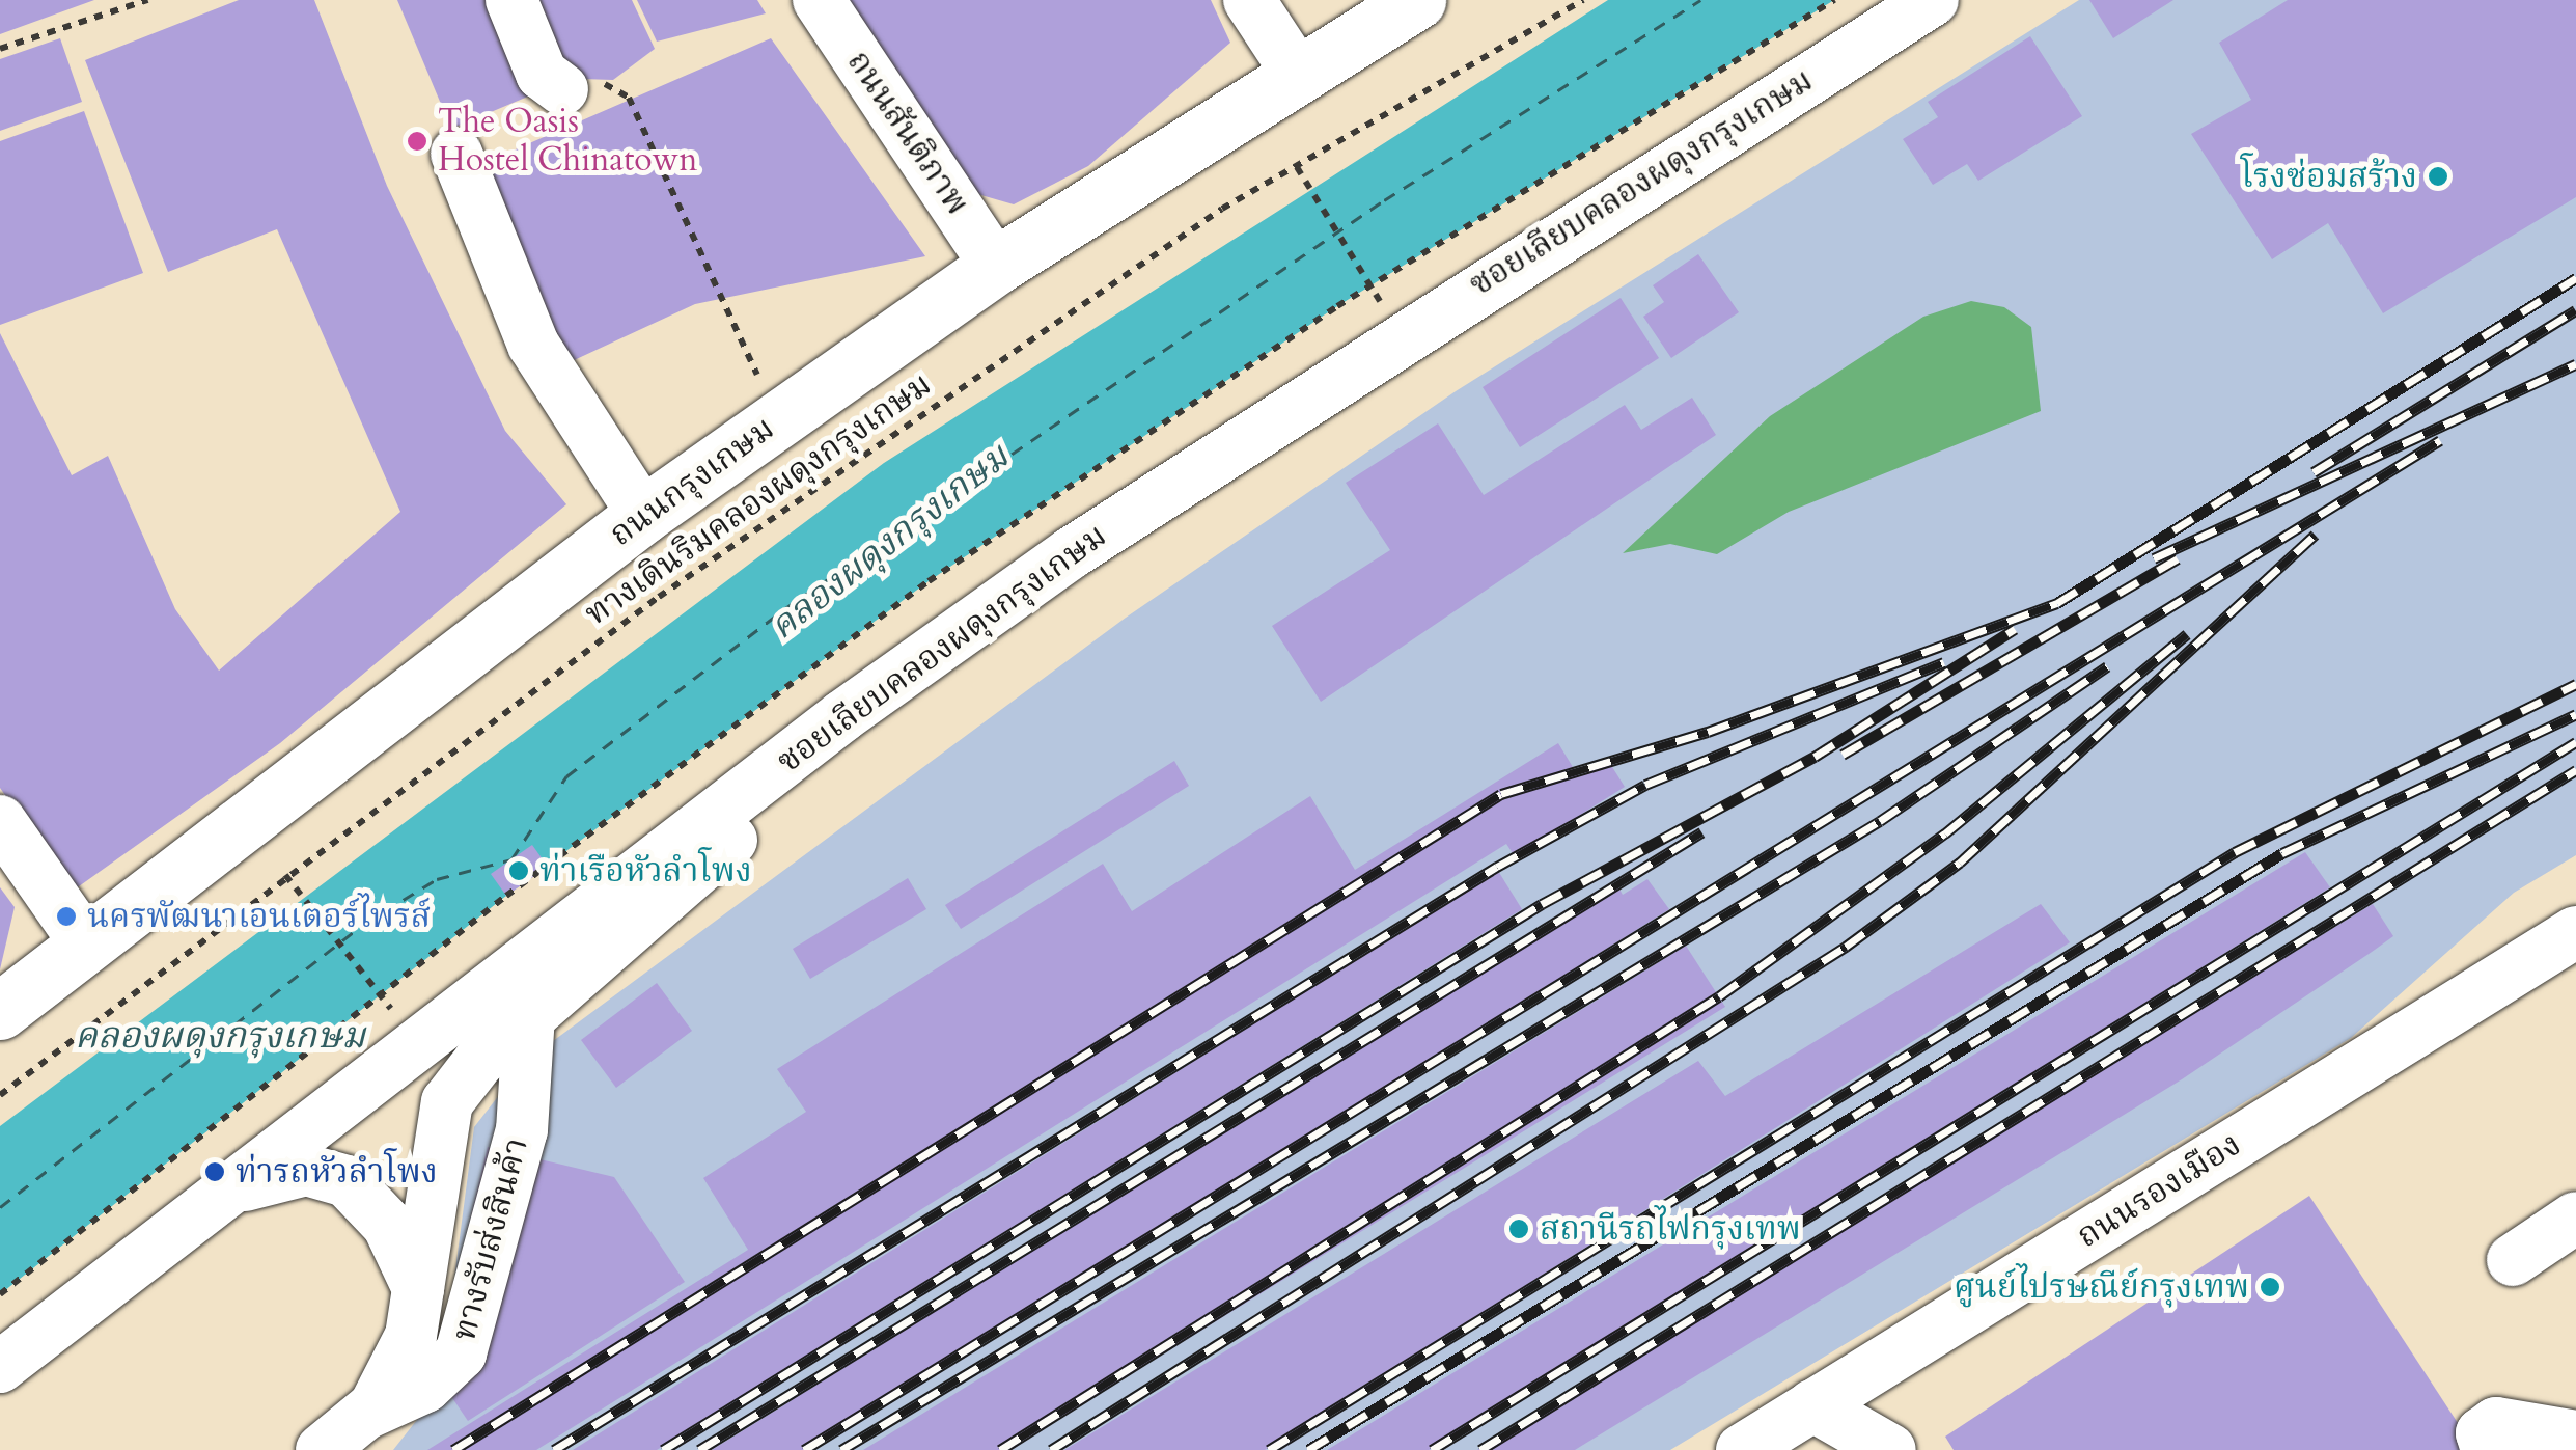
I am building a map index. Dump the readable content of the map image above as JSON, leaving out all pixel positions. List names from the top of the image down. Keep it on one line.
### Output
{"streets":{"main road":["ถนนกรุงเกษม"],"street":["ถนนสันติภาพ","ซอยเลียบคลองผดุงกรุงเกษม","ถนนรองเมือง","ทางรับส่งสินค้า"],"path":["ทางเดินริมคลองผดุงกรุงเกษม"]},"crossings":[["ถนนสันติภาพ","ถนนกรุงเกษม"],["ซอยเลียบคลองผดุงกรุงเกษม","ทางรับส่งสินค้า"]],"water":["คลองผดุงกรุงเกษม"],"places":["The Oasis Hostel Chinatown","โรงซ่อมสร้าง","ท่าเรือหัวลำโพง","นครพัฒนาเอนเตอร์ไพรส์","ท่ารถหัวลำโพง","สถานีรถไฟกรุงเทพ","ศูนย์ไปรษณีย์กรุงเทพ"]}
